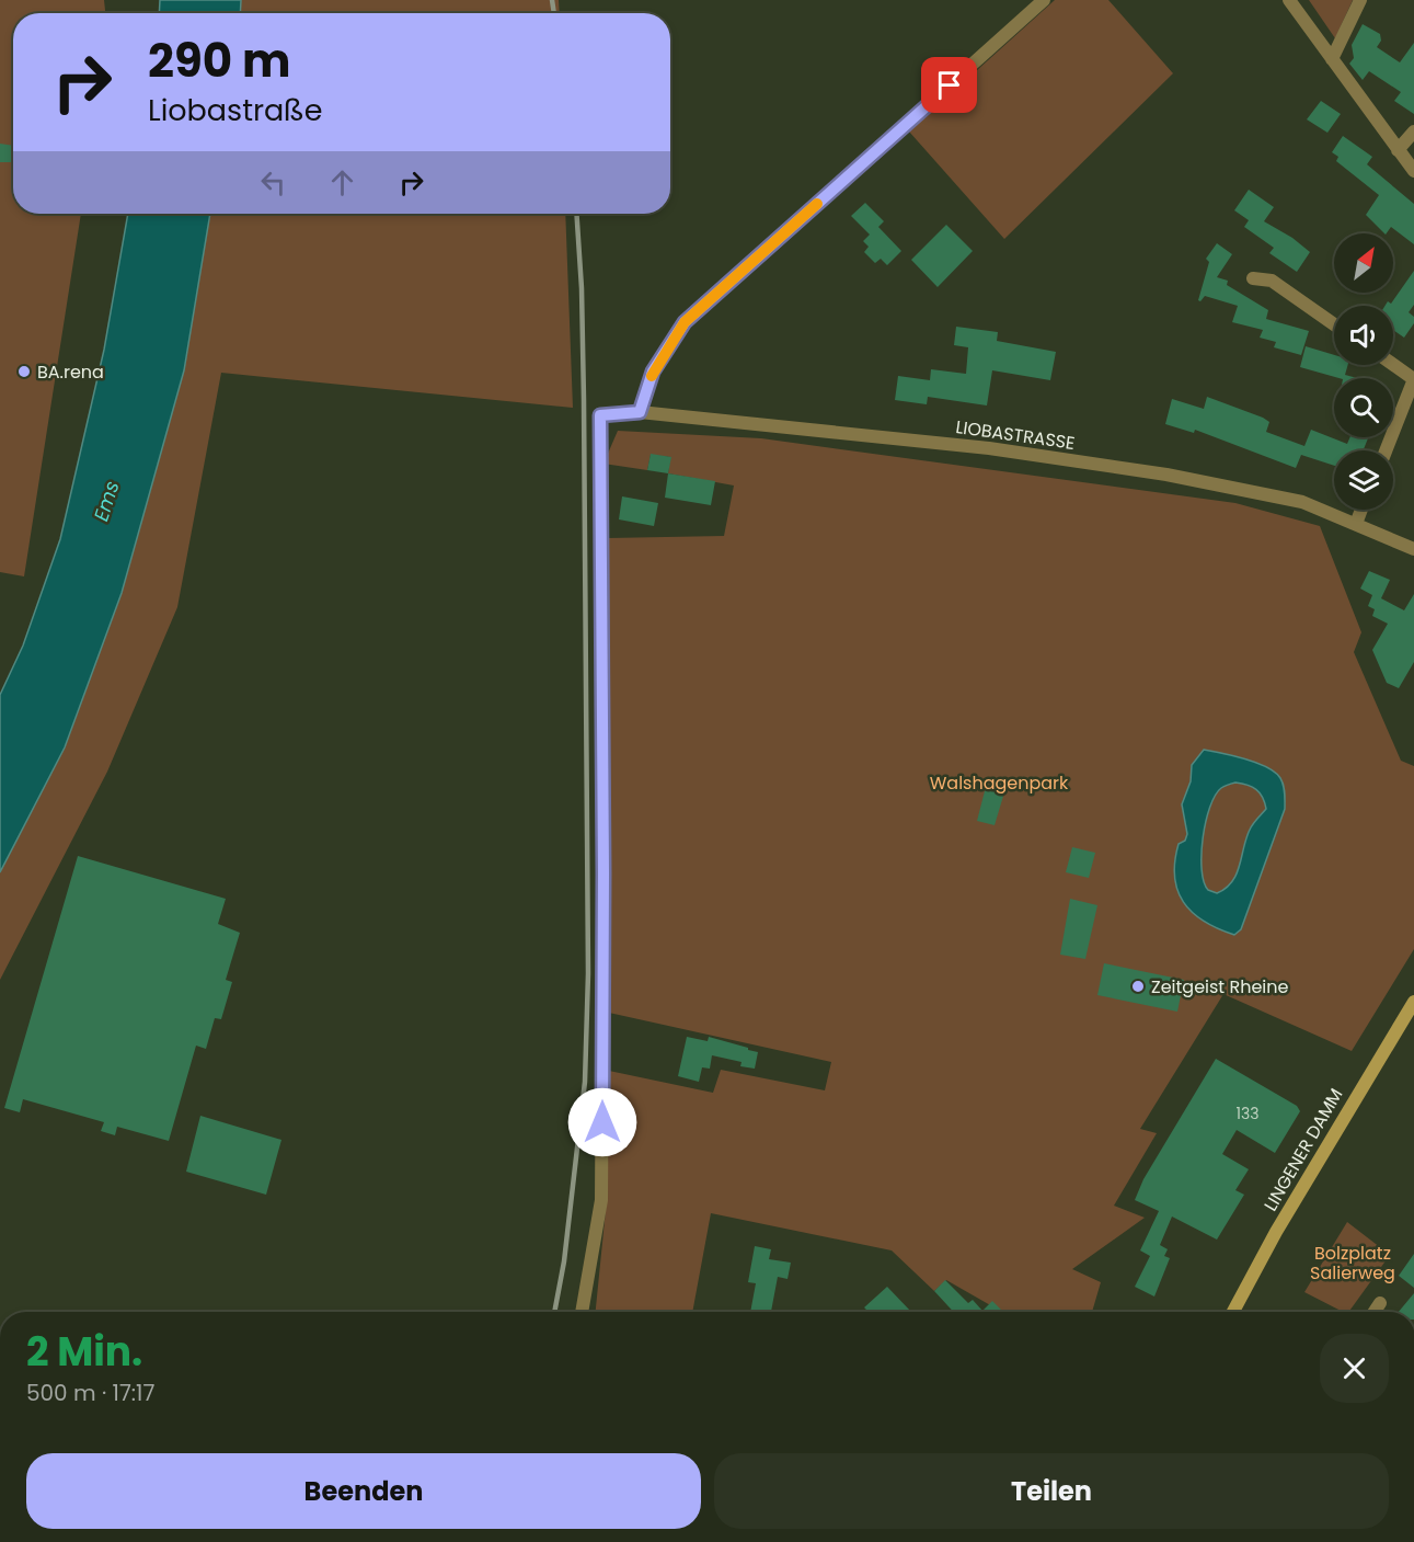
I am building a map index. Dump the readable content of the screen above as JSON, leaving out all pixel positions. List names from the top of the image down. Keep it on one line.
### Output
{"streets":{"main road":["LINGENER DAMM"],"street":["LIOBASTRASSE"]},"water":["Ems"],"parks":["Walshagenpark","Bolzplatz Salierweg"],"places":["BA.rena","Zeitgeist Rheine"],"house_numbers":["133"],"north":"top right","page":{"turn":["290 m","Liobastraße"],"heading":["2 Min.","500 m · 17:17"],"buttons":["Beenden","Teilen"]}}
